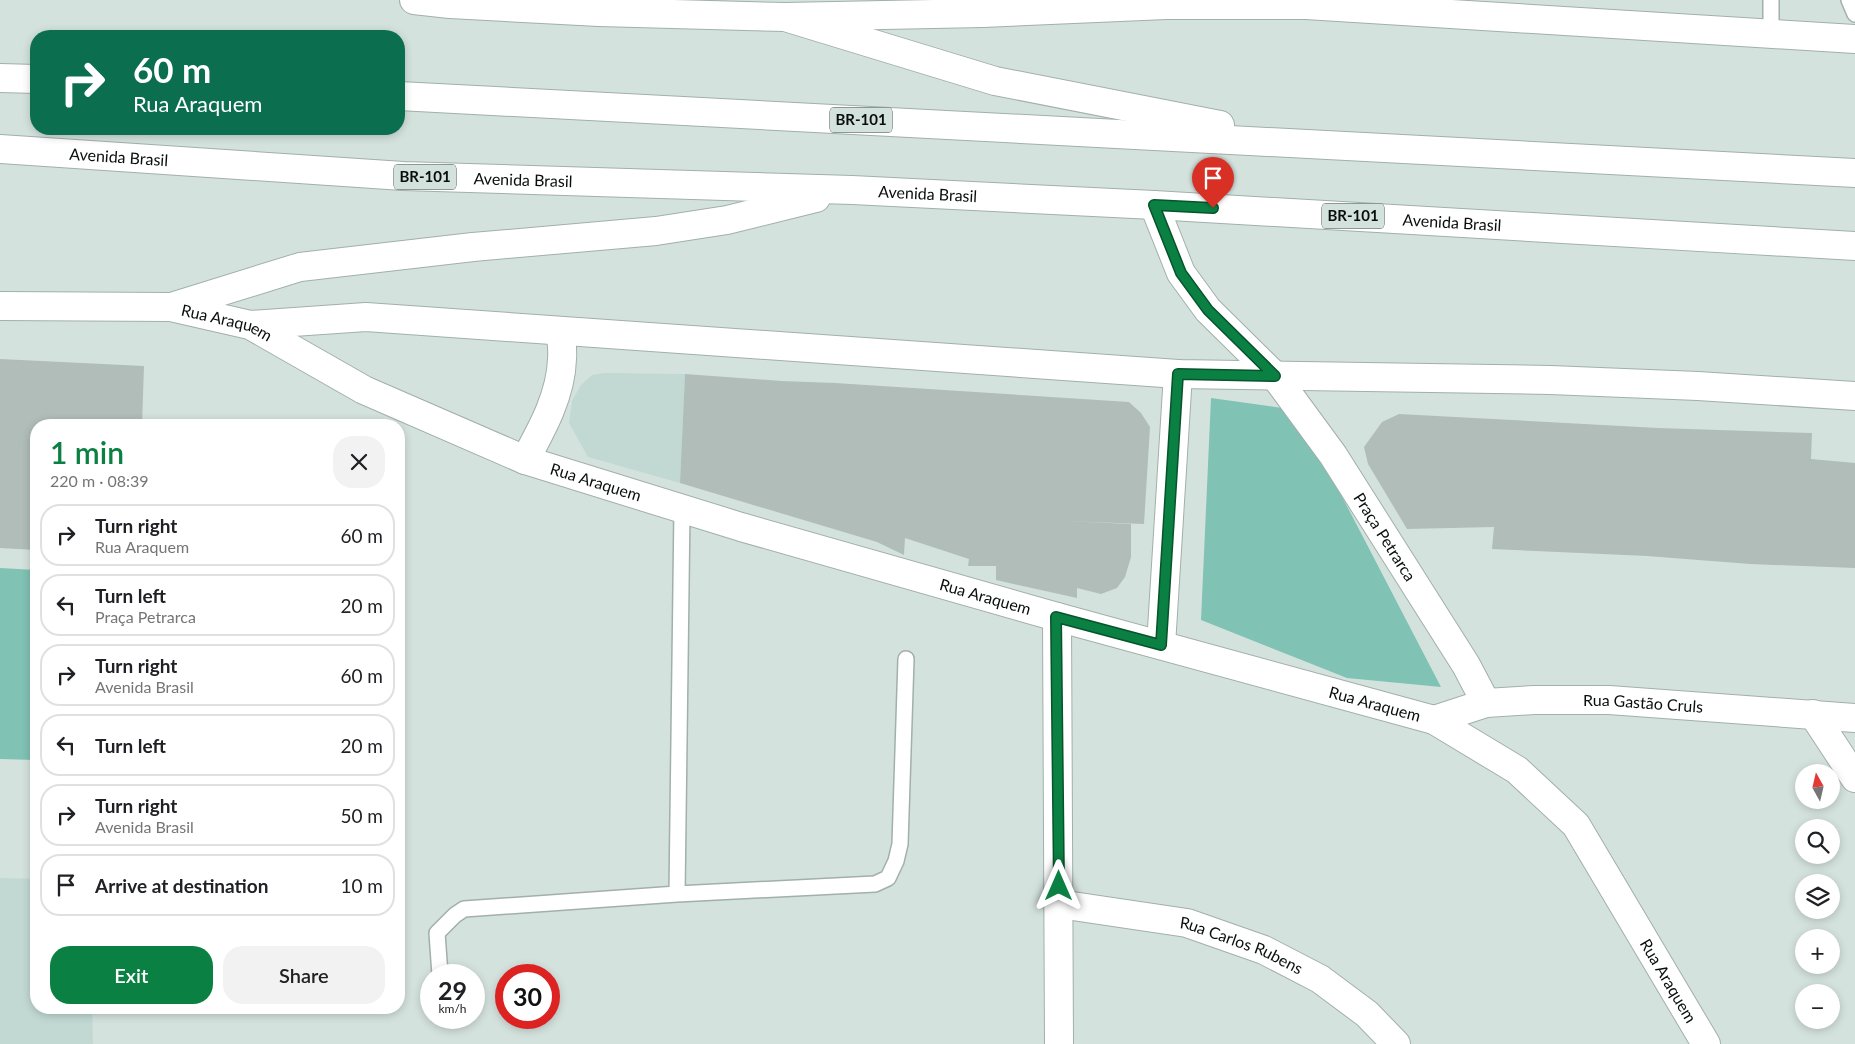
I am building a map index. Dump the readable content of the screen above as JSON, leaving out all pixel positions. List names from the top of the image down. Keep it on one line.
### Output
{"streets":{"main road":["BR-101","Avenida Brasil","Rua Araquem","Praça Petrarca","Rua Gastão Cruls","Rua Carlos Rubens"]},"crossings":[["Avenida Brasil","Praça Petrarca"],["Rua Araquem","Rua Gastão Cruls"],["Praça Petrarca","Rua Gastão Cruls"]],"north":"top","page":{"turn":["60 m","Rua Araquem"],"heading":["1 min","220 m · 08:39"],"list":[{"name":"Turn right","note":"Rua Araquem","value":"60 m"},{"name":"Turn left","note":"Praça Petrarca","value":"20 m"},{"name":"Turn right","note":"Avenida Brasil","value":"60 m"},{"name":"Turn left","value":"20 m"},{"name":"Turn right","note":"Avenida Brasil","value":"50 m"},{"name":"Arrive at destination","value":"10 m"}],"map_buttons":["+","−"],"buttons":["Exit","Share"],"speed":"29 km/h","limit":"30"}}
